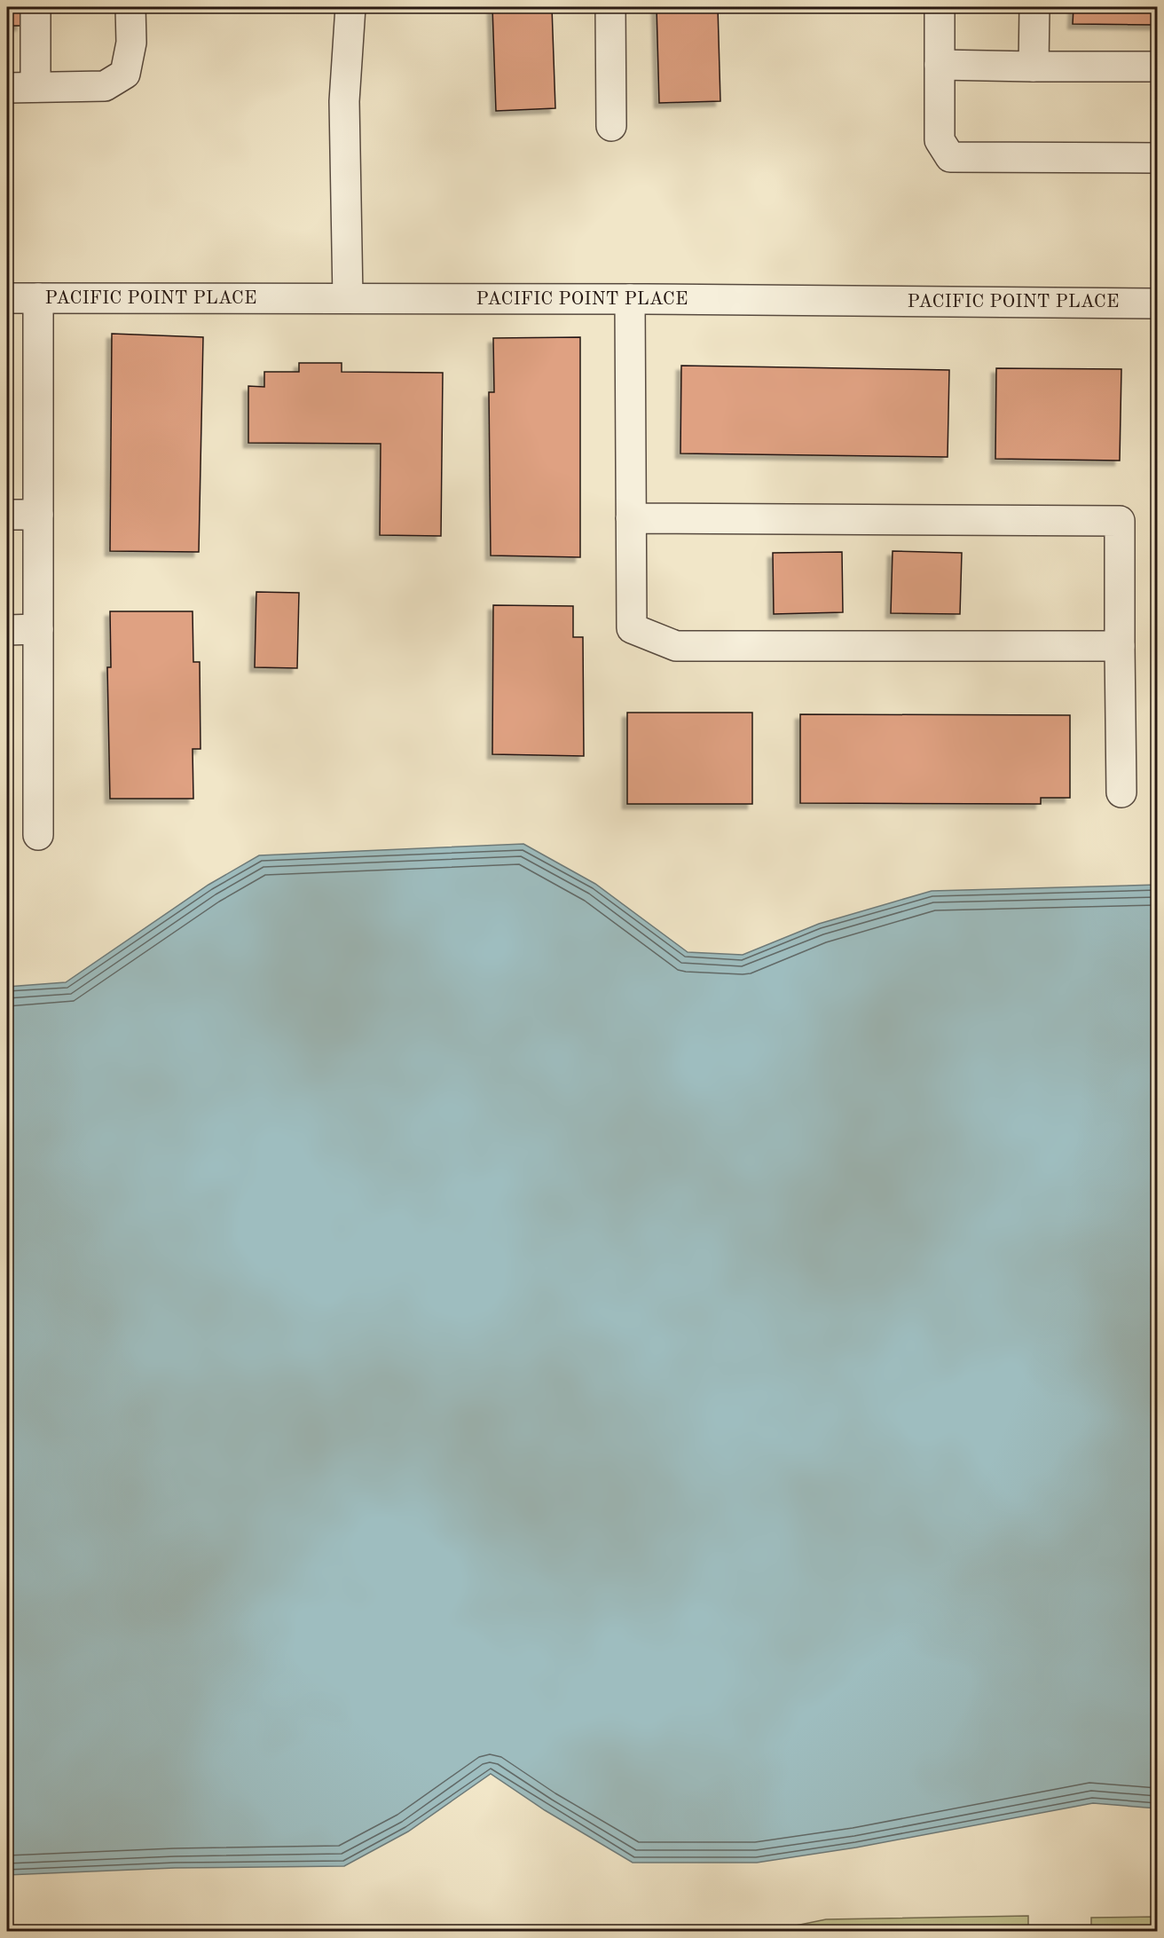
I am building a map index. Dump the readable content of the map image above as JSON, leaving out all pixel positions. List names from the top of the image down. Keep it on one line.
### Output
{"streets":{"street":["PACIFIC POINT PLACE"]}}
